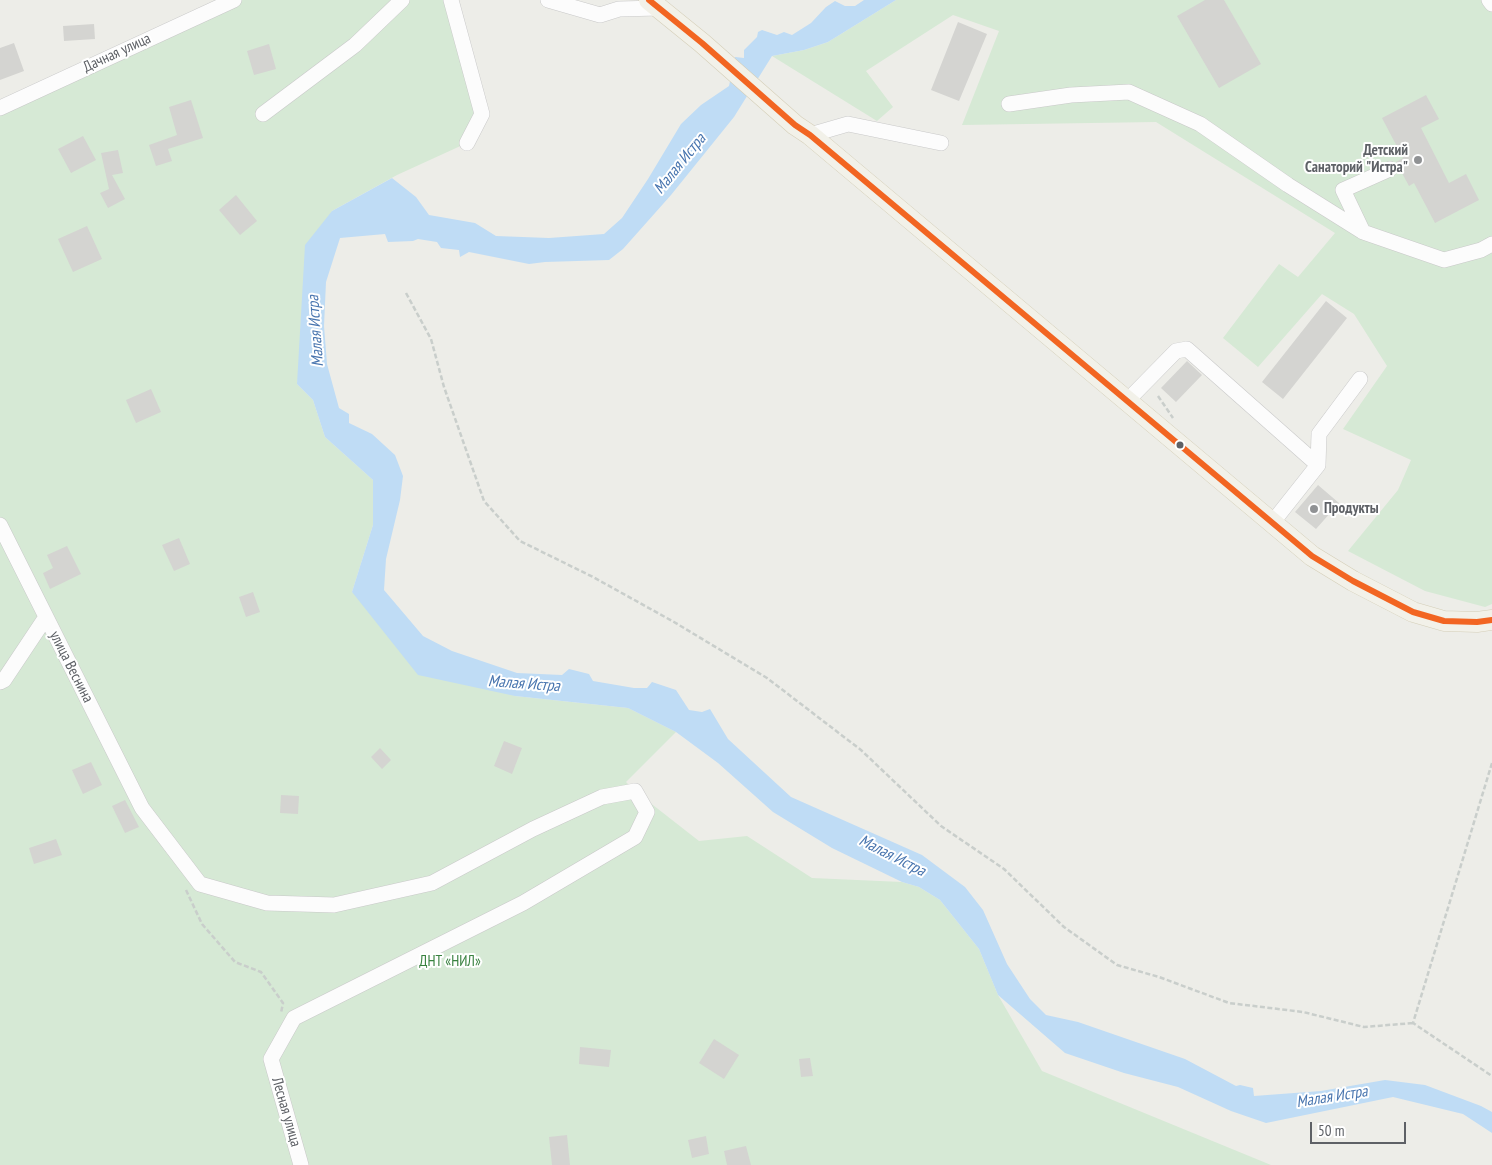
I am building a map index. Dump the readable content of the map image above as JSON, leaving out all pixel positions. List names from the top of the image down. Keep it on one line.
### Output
{"streets":{"street":["Дачная улица","улица Веснина","Лесная улица"]},"crossings":[["улица Веснина","Лесная улица"]],"water":["Малая Истра"],"parks":["ДНТ «НИЛ»"],"places":["Детский Санаторий \"Истра\"","Продукты"],"scale_bar":"50 m"}
